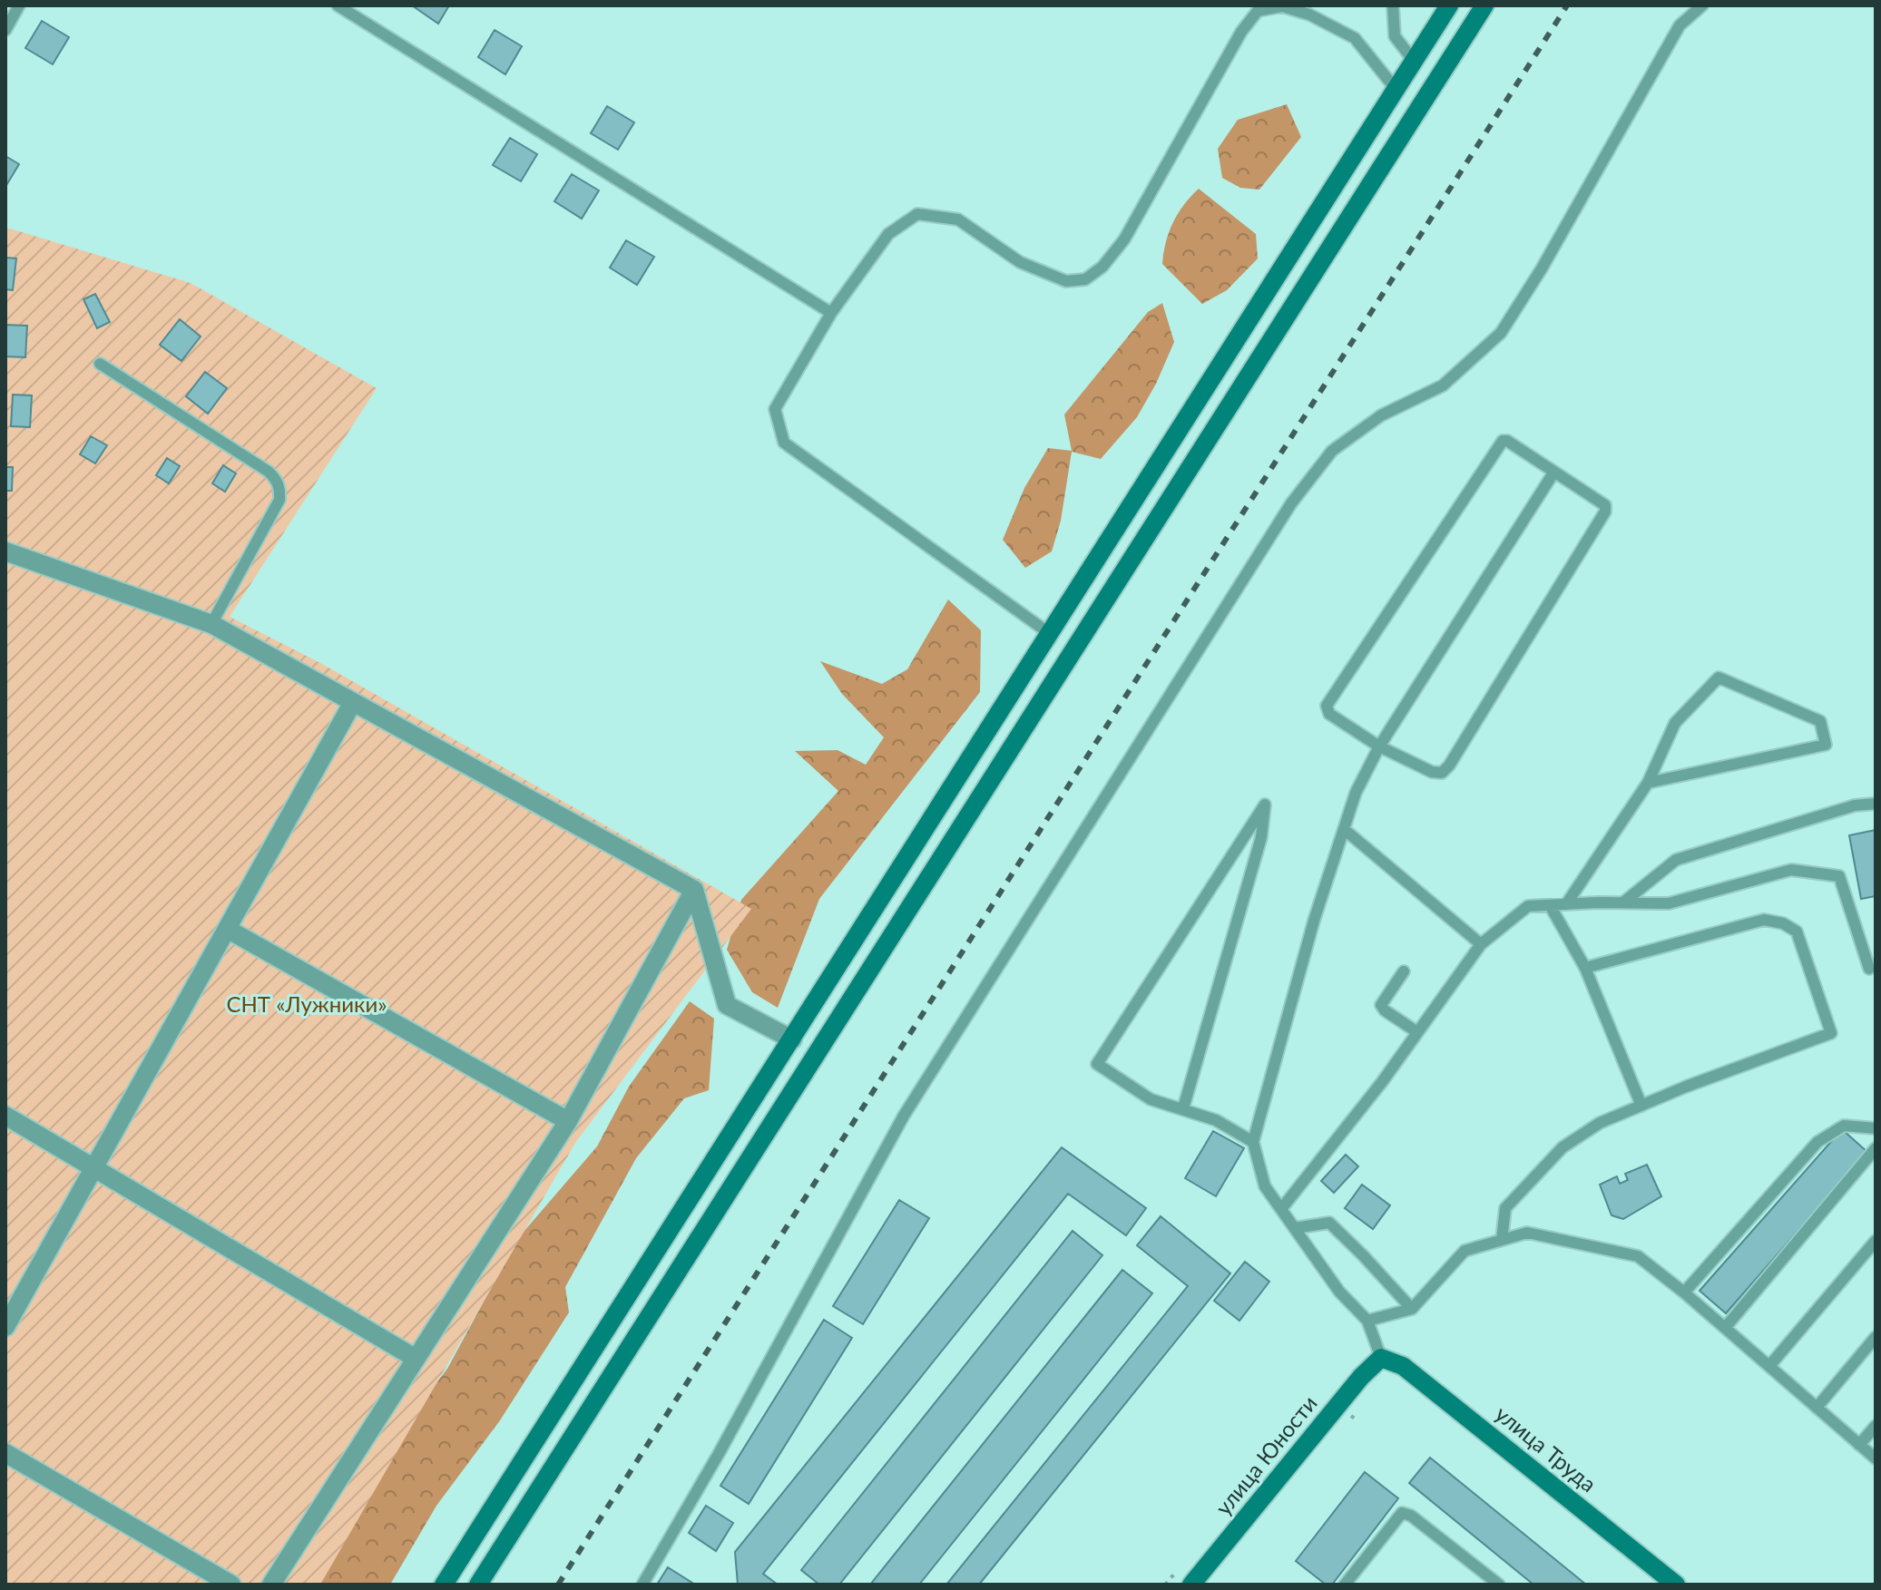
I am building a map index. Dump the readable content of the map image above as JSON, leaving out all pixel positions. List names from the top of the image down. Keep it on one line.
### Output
{"streets":{"main road":["улица Труда","улица Юности"]},"crossings":[["улица Труда","улица Юности"]],"parks":["СНТ «Лужники»"]}
